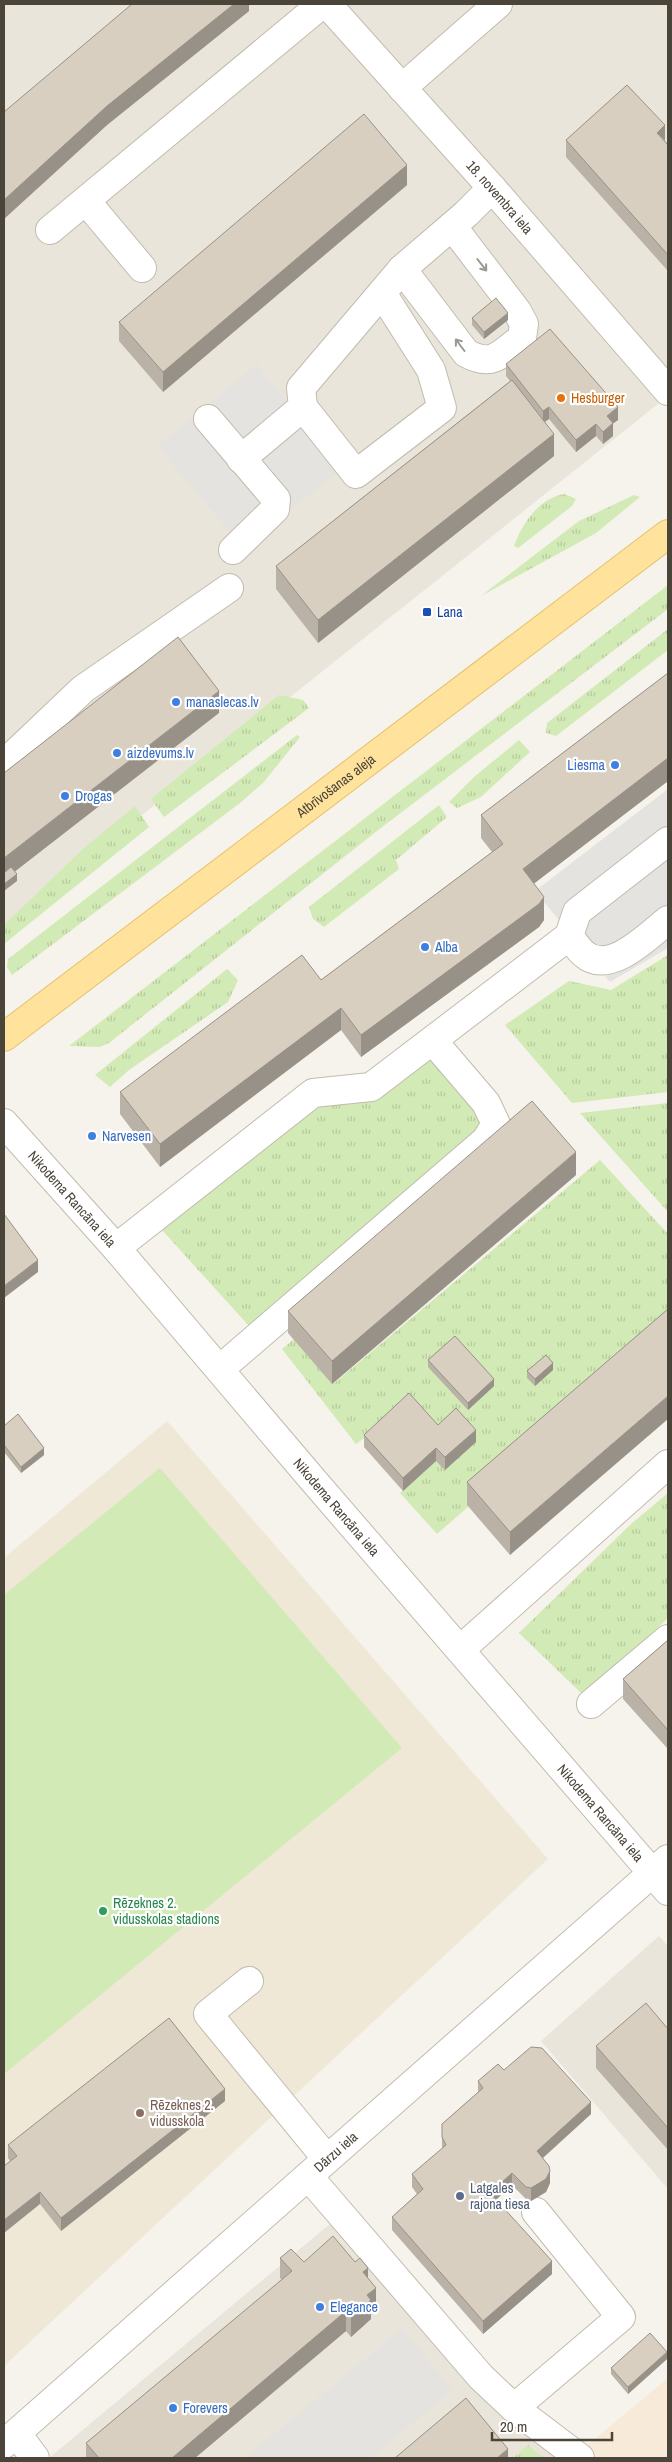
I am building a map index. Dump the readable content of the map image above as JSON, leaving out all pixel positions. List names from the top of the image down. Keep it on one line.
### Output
{"streets":{"main road":["Atbrīvošanas aleja"],"street":["18. novembra iela","Nikodema Rancāna iela","Dārzu iela"]},"crossings":[["Nikodema Rancāna iela","Dārzu iela"]],"places":{"other":["Hesburger","manaslecas.lv","aizdevums.lv","Liesma","Drogas","Alba","Narvesen","Rēzeknes 2. vidusskolas stadions","Rēzeknes 2. vidusskola","Latgales rajona tiesa","Elegance","Forevers"],"transit":["Lana"]},"scale_bar":"20 m"}
